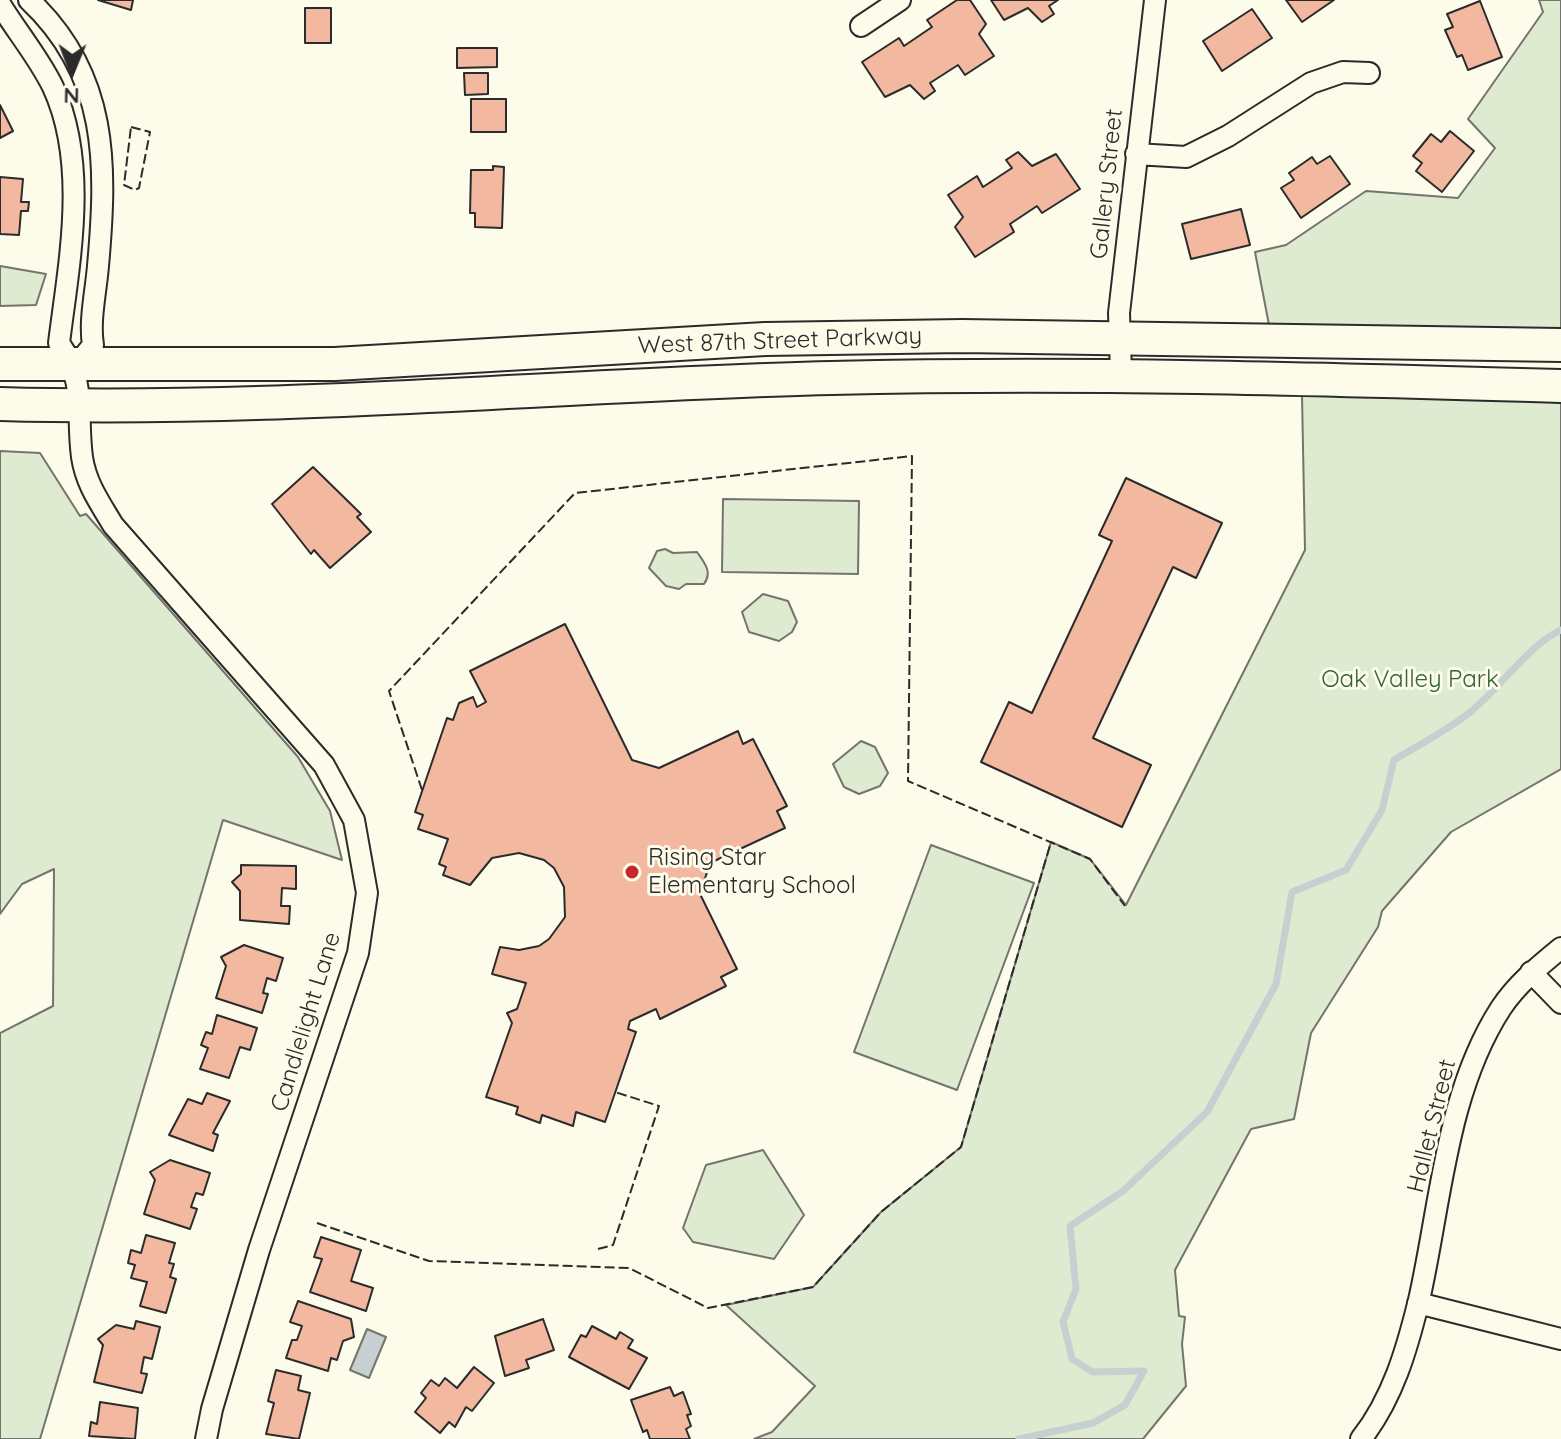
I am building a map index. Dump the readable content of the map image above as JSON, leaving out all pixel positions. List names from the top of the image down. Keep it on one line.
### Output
{"streets":{"main road":["West 87th Street Parkway"],"street":["Gallery Street","Candlelight Lane","Hallet Street"]},"crossings":[["Gallery Street","West 87th Street Parkway"],["West 87th Street Parkway","Candlelight Lane"]],"parks":["Oak Valley Park"],"places":["Rising Star Elementary School"],"north":"bottom"}
